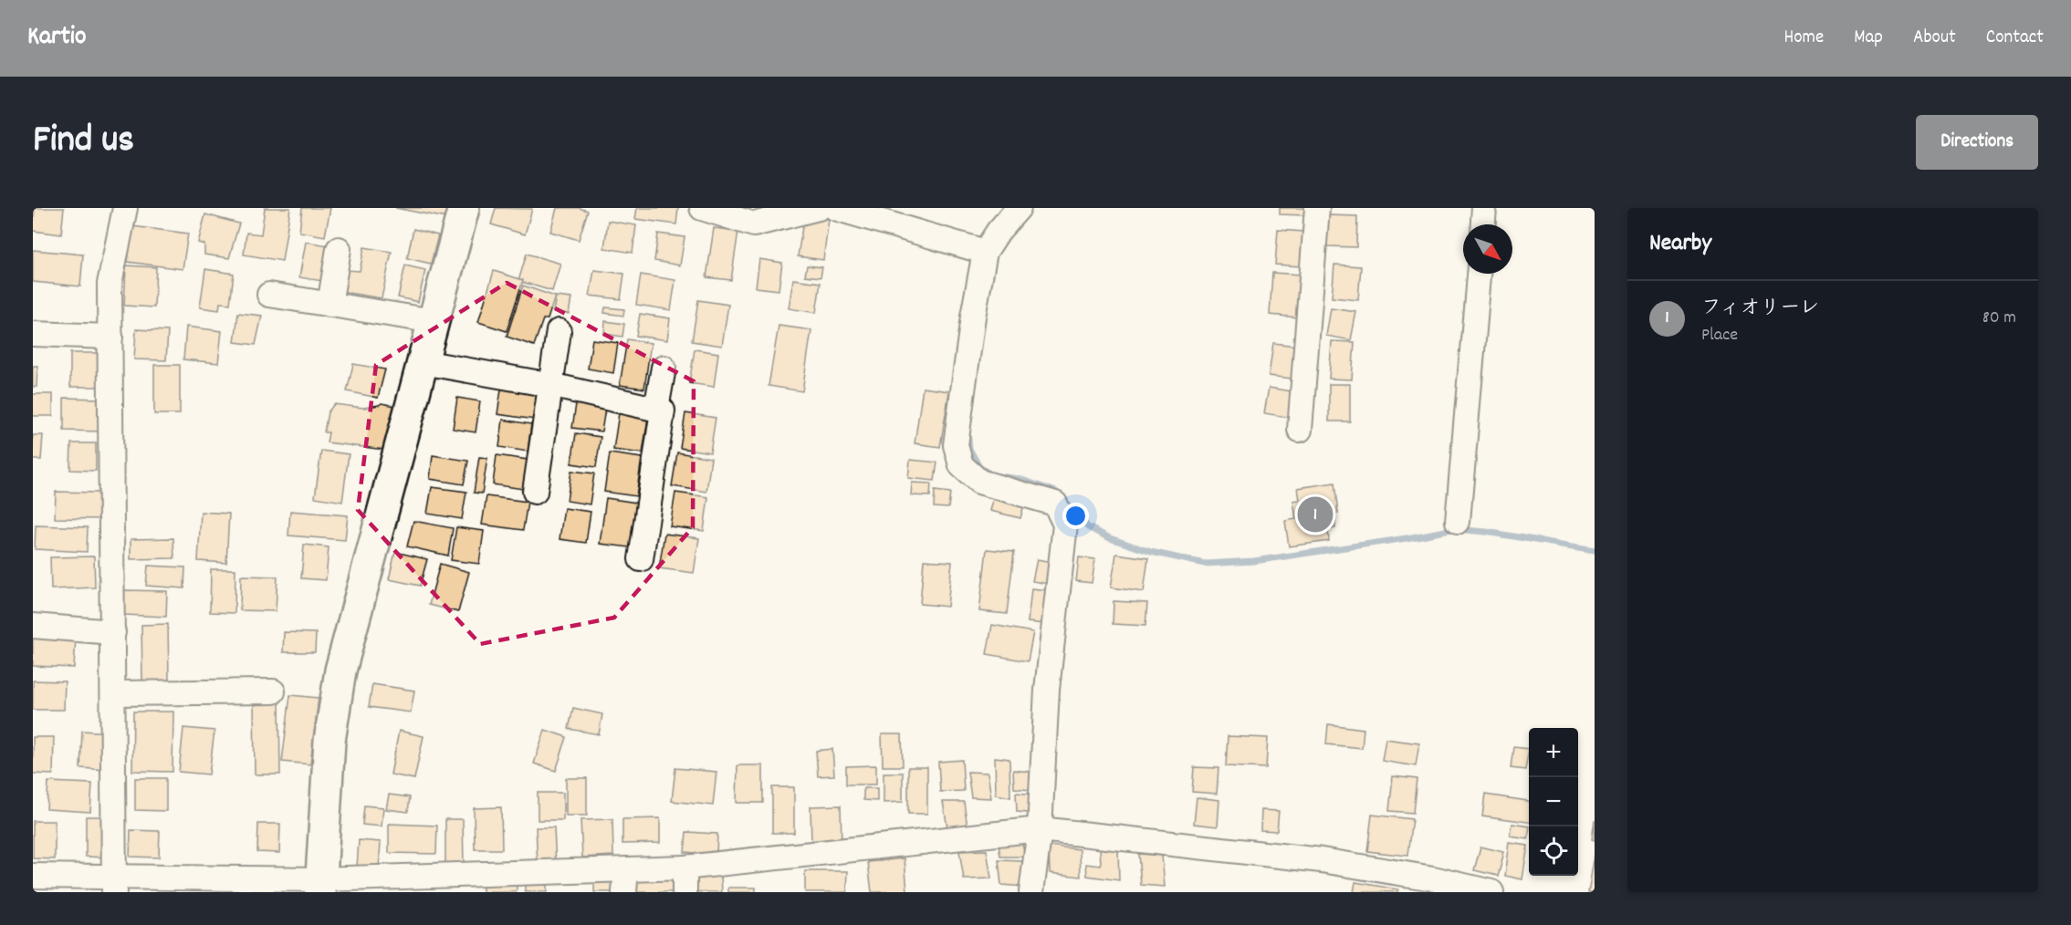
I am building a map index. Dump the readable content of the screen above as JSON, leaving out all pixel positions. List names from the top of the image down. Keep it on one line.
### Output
{"north":"bottom right","page":{"header":"Kartio","nav":["Home","Map","About","Contact"],"title":"Find us","buttons":"Directions","heading":"Nearby","list":[{"mark":"1","name":"フィオリーレ","note":"Place","value":"80 m"}],"pins":"1","map_buttons":["+","−"]}}
